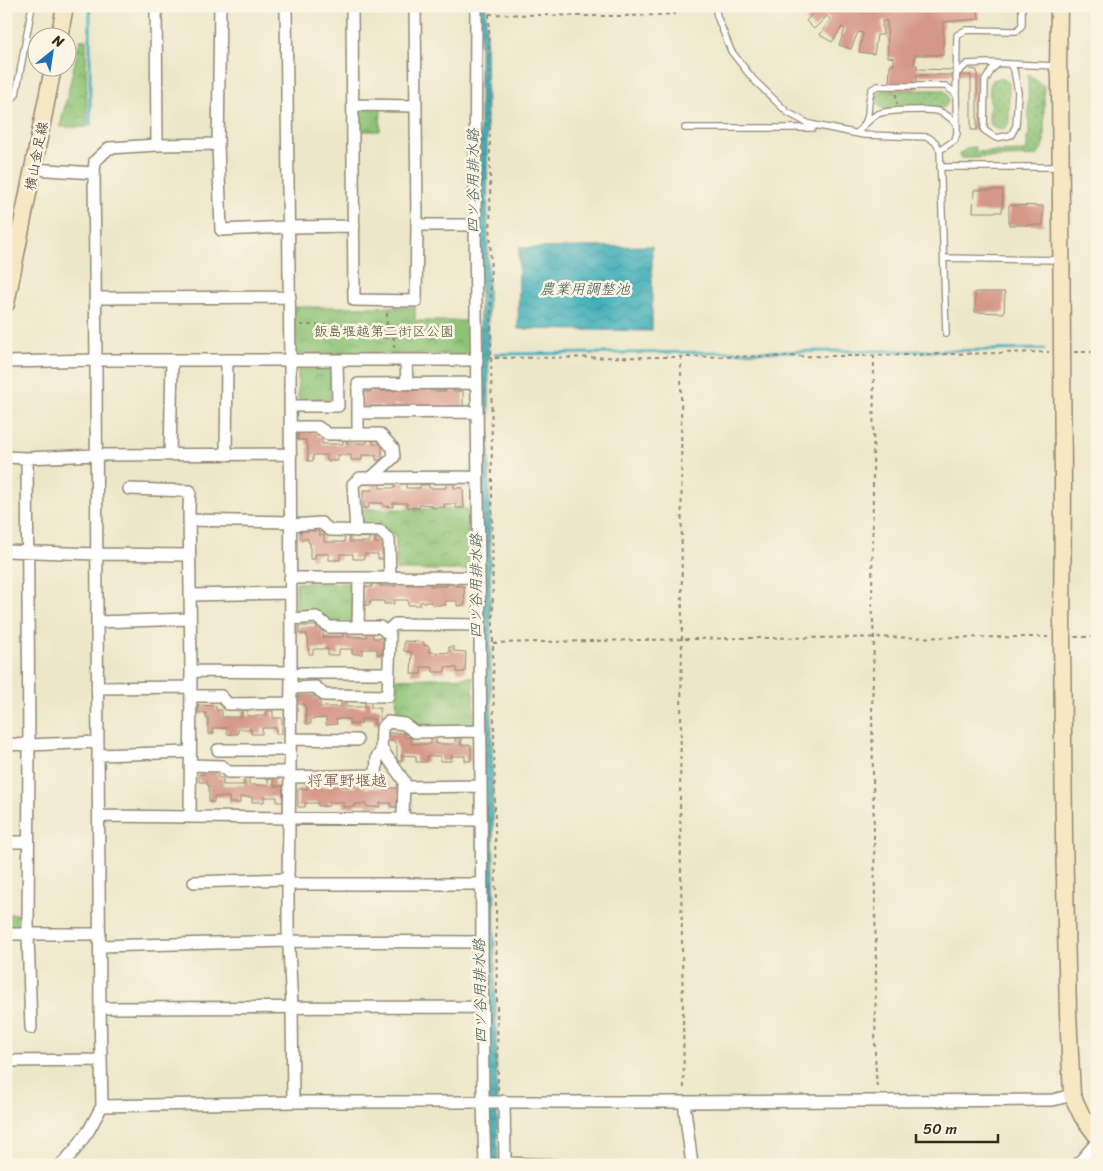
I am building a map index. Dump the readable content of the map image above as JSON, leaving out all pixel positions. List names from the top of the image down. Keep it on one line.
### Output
{"streets":{"street":["横山金足線"]},"districts":["将軍野堰越"],"water":["四ツ谷用排水路","農業用調整池"],"parks":["飯島堰越第二街区公園"],"scale_bar":"50 m","north":"top right"}
